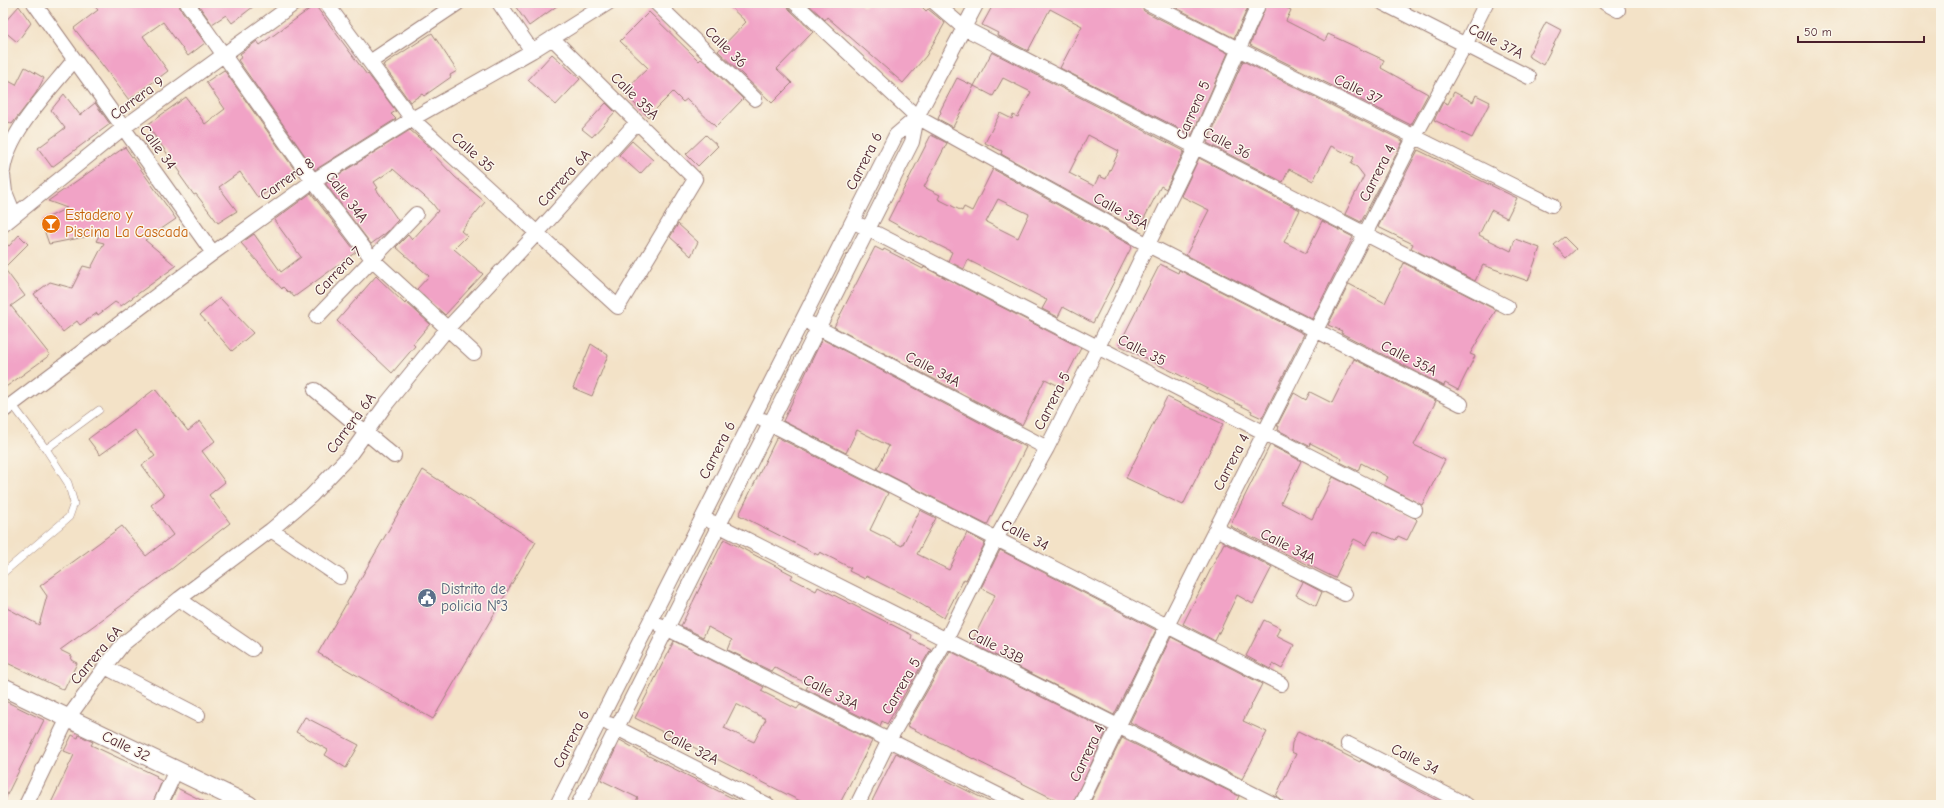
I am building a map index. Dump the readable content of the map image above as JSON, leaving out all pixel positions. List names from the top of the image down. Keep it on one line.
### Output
{"streets":{"street":["Calle 37A","Calle 36","Calle 37","Calle 35A","Carrera 9","Carrera 5","Calle 34","Calle 35","Carrera 6","Carrera 4","Carrera 6A","Carrera 8","Calle 34A","Carrera 7","Calle 33B","Calle 33A","Calle 32","Calle 32A"]},"crossings":[["Calle 37A","Carrera 4"],["Calle 36","Carrera 5"],["Calle 36","Carrera 6"],["Calle 36","Carrera 4"],["Calle 37","Carrera 5"],["Calle 37","Carrera 4"],["Calle 35A","Carrera 5"],["Calle 35A","Calle 35"],["Calle 35A","Carrera 6"],["Calle 35A","Carrera 4"],["Calle 35A","Carrera 6A"],["Calle 35A","Carrera 8"],["Carrera 9","Calle 34"],["Carrera 9","Calle 34A"],["Carrera 5","Calle 34"],["Carrera 5","Calle 35"],["Carrera 5","Calle 34A"],["Carrera 5","Calle 33B"],["Carrera 5","Calle 33A"],["Calle 34","Carrera 6"],["Calle 34","Carrera 4"],["Calle 34","Carrera 8"],["Calle 35","Carrera 6"],["Calle 35","Carrera 4"],["Calle 35","Carrera 6A"],["Calle 35","Carrera 8"],["Carrera 6","Calle 34A"],["Carrera 6","Calle 33B"],["Carrera 6","Calle 33A"],["Carrera 6","Calle 32A"],["Carrera 4","Calle 34A"],["Carrera 4","Calle 33B"],["Carrera 6A","Calle 34A"],["Carrera 6A","Calle 32"],["Carrera 8","Calle 34A"],["Calle 34A","Carrera 7"]],"places":{"bar":["Estadero y Piscina La Cascada"],"public building":["Distrito de policia N°3"]},"scale_bar":"50 m"}
